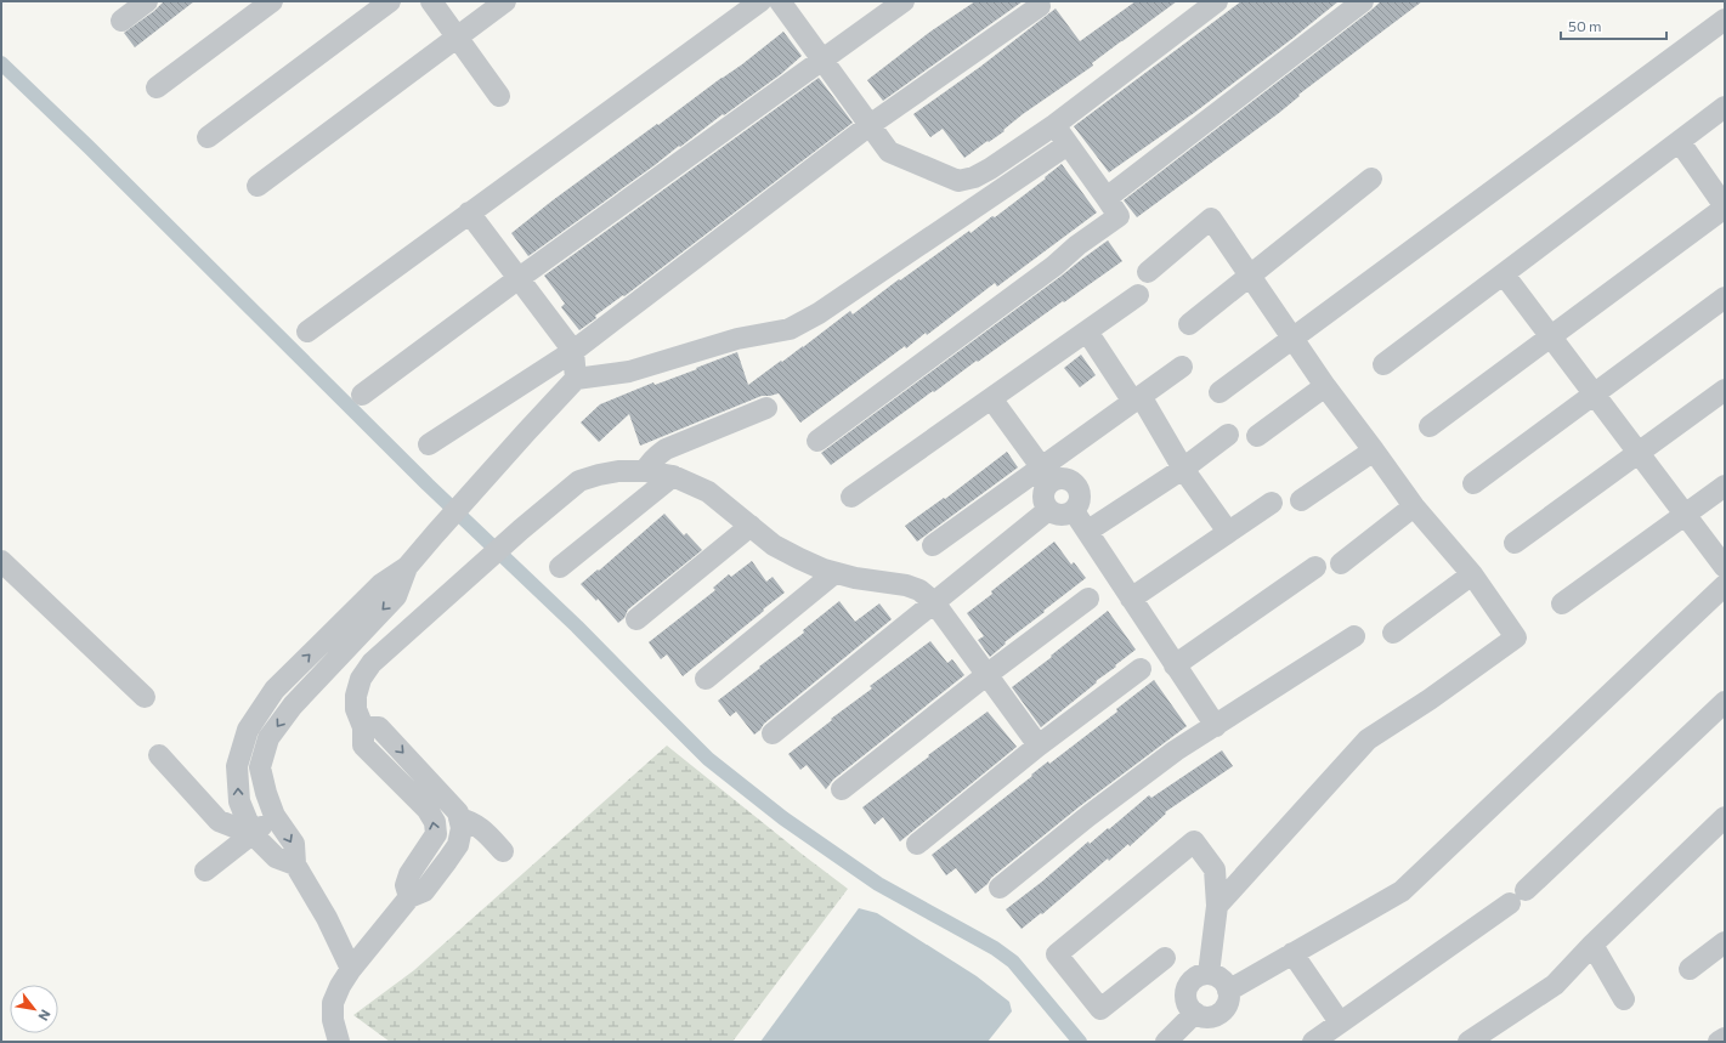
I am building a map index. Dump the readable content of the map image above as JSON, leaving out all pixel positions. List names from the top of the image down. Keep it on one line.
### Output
{"scale_bar":"50 m","north":"bottom right"}
